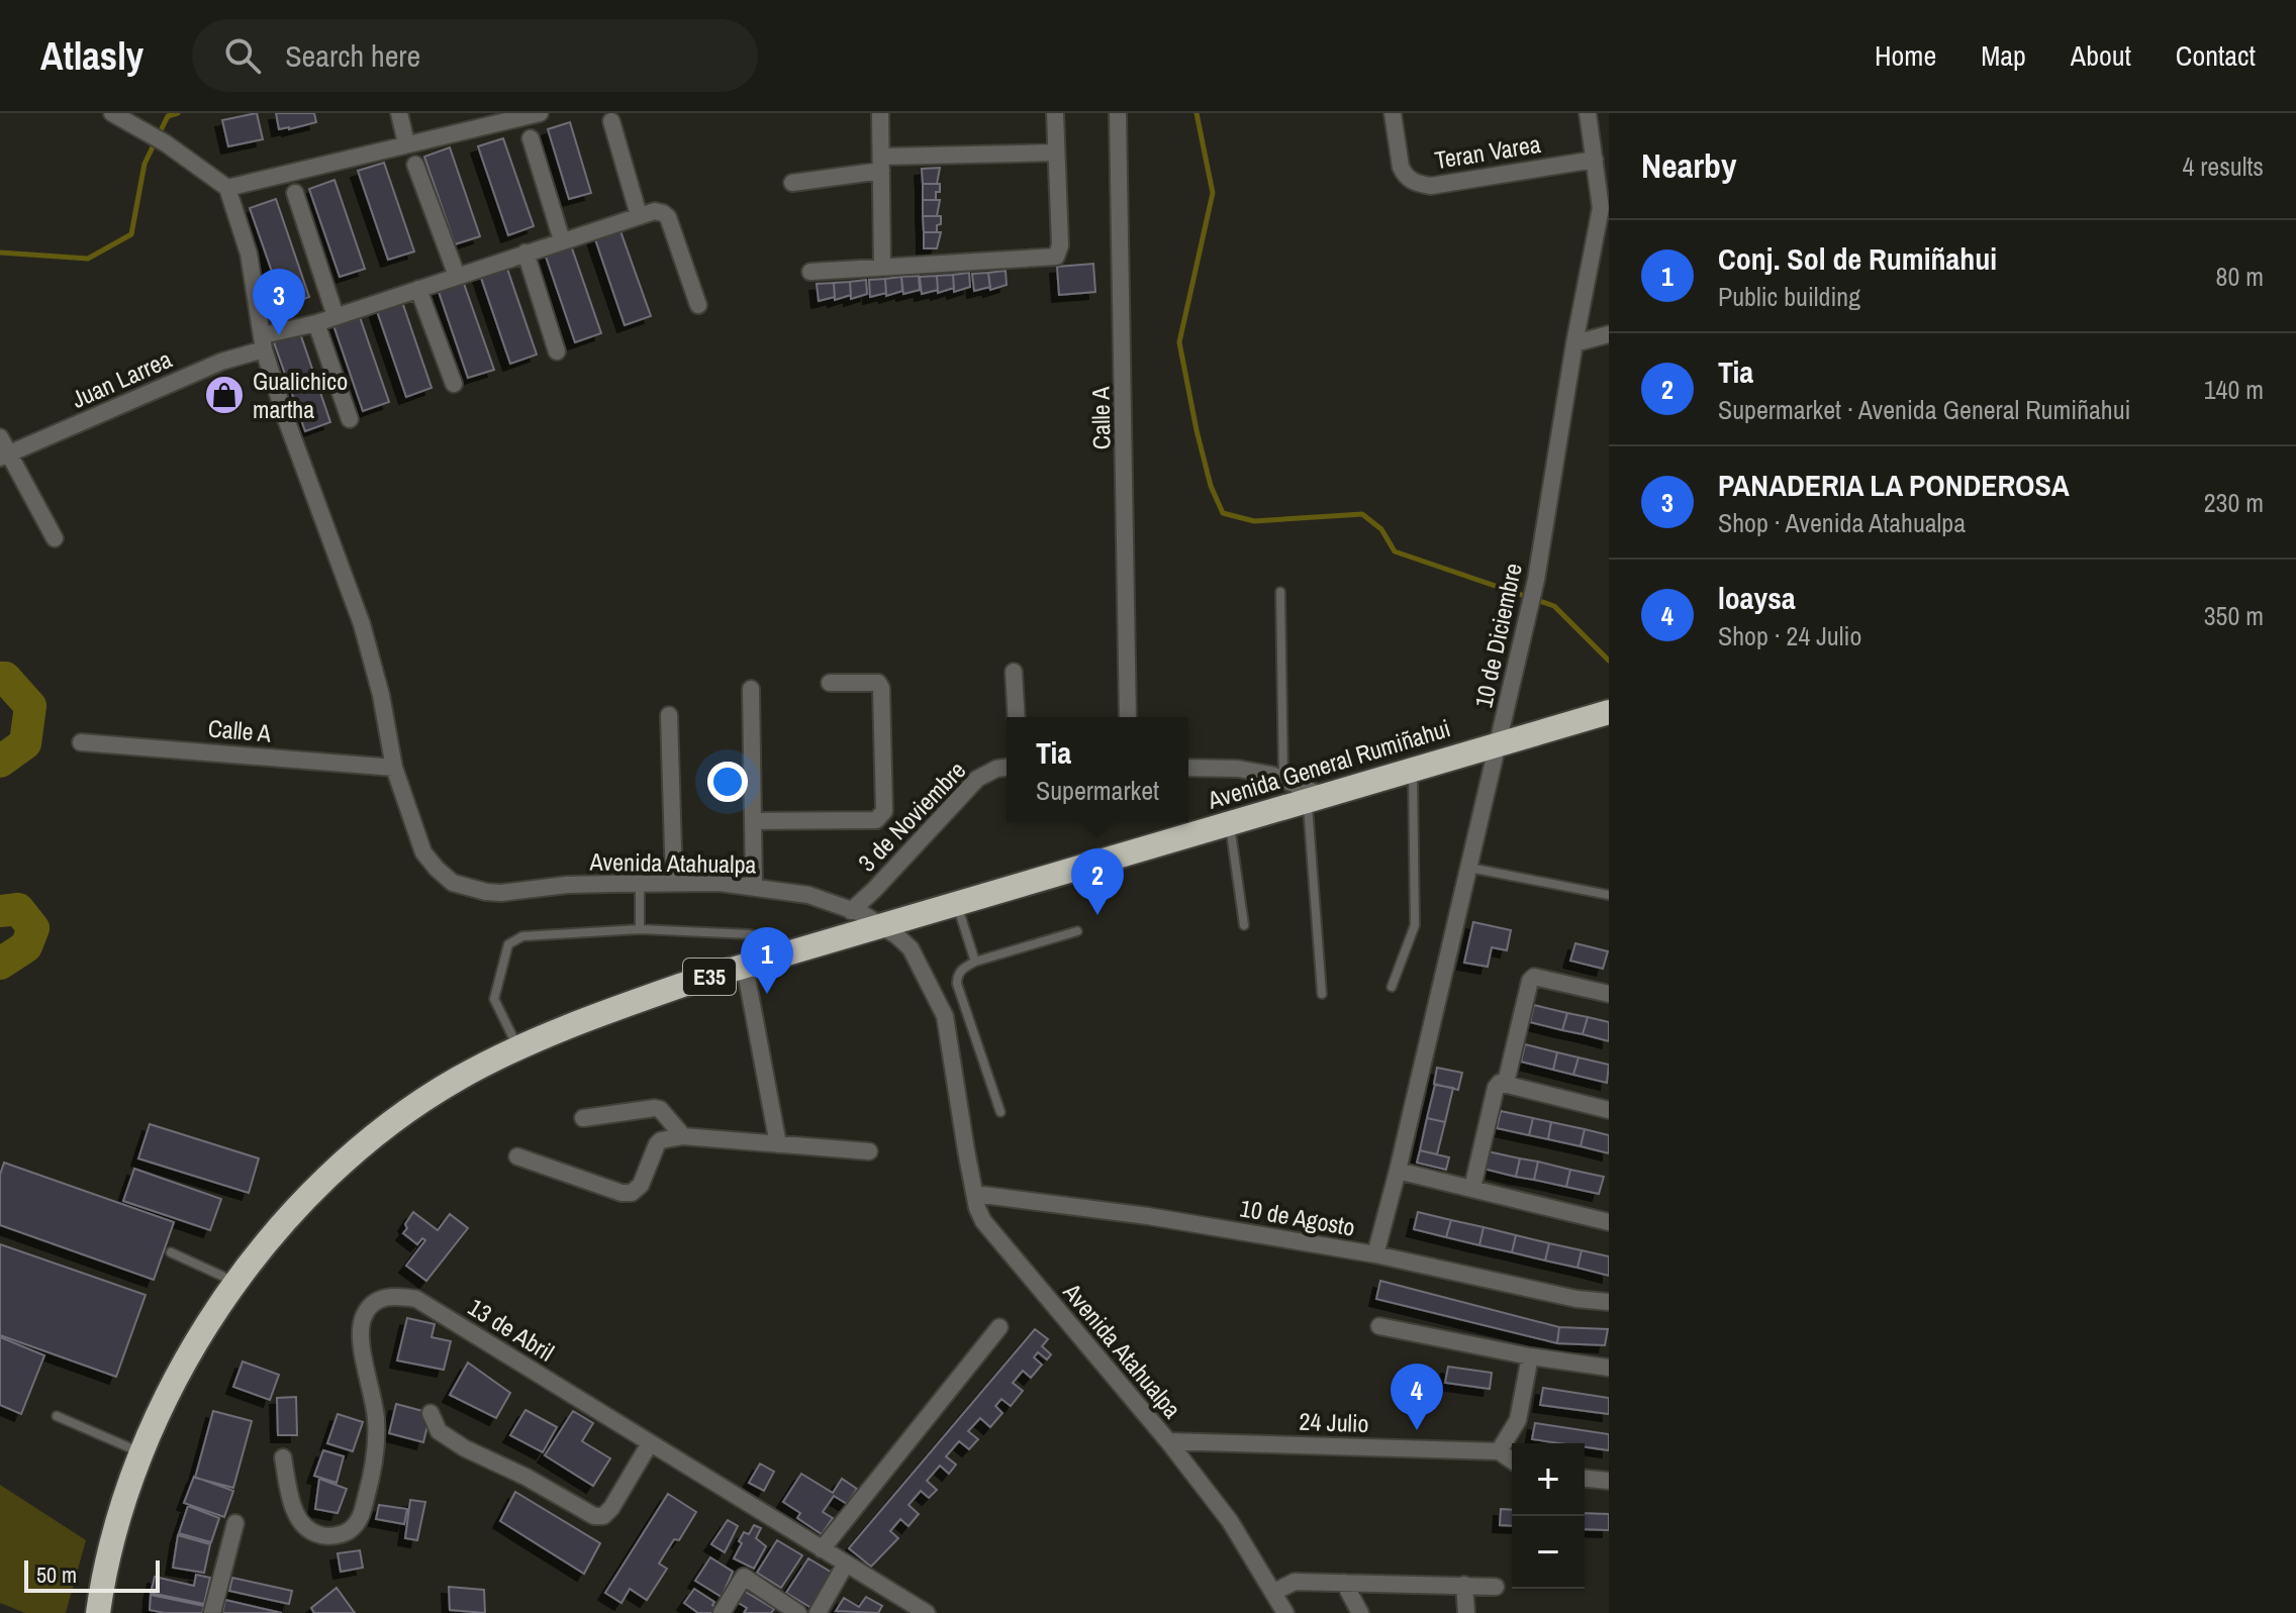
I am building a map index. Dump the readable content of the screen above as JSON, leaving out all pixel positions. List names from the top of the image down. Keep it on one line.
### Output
{"streets":{"highway":["Avenida General Rumiñahui","E35"],"street":["Teran Varea","Juan Larrea","Calle A","10 de Diciembre","3 de Noviembre","Avenida Atahualpa","10 de Agosto","13 de Abril","24 Julio"]},"crossings":[["Teran Varea","10 de Diciembre"],["Juan Larrea","Avenida Atahualpa"],["Calle A","Avenida Atahualpa"],["10 de Diciembre","Avenida General Rumiñahui"],["10 de Diciembre","10 de Agosto"],["Avenida General Rumiñahui","Avenida Atahualpa"],["3 de Noviembre","Avenida Atahualpa"],["Avenida Atahualpa","10 de Agosto"],["Avenida Atahualpa","24 Julio"]],"places":{"shop":["Gualichico martha"]},"scale_bar":"50 m","page":{"header":"Atlasly","search":"Search here","nav":["Home","Map","About","Contact"],"heading":["Nearby","4 results"],"list":[{"mark":"1","name":"Conj. Sol de Rumiñahui","note":"Public building","value":"80 m"},{"mark":"2","name":"Tia","note":"Supermarket · Avenida General Rumiñahui","value":"140 m"},{"mark":"3","name":"PANADERIA LA PONDEROSA","note":"Shop · Avenida Atahualpa","value":"230 m"},{"mark":"4","name":"loaysa","note":"Shop · 24 Julio","value":"350 m"}],"pins":["3","2","1","4"],"popup":["Tia","Supermarket"],"map_buttons":["+","−"],"scale":"50 m"}}
